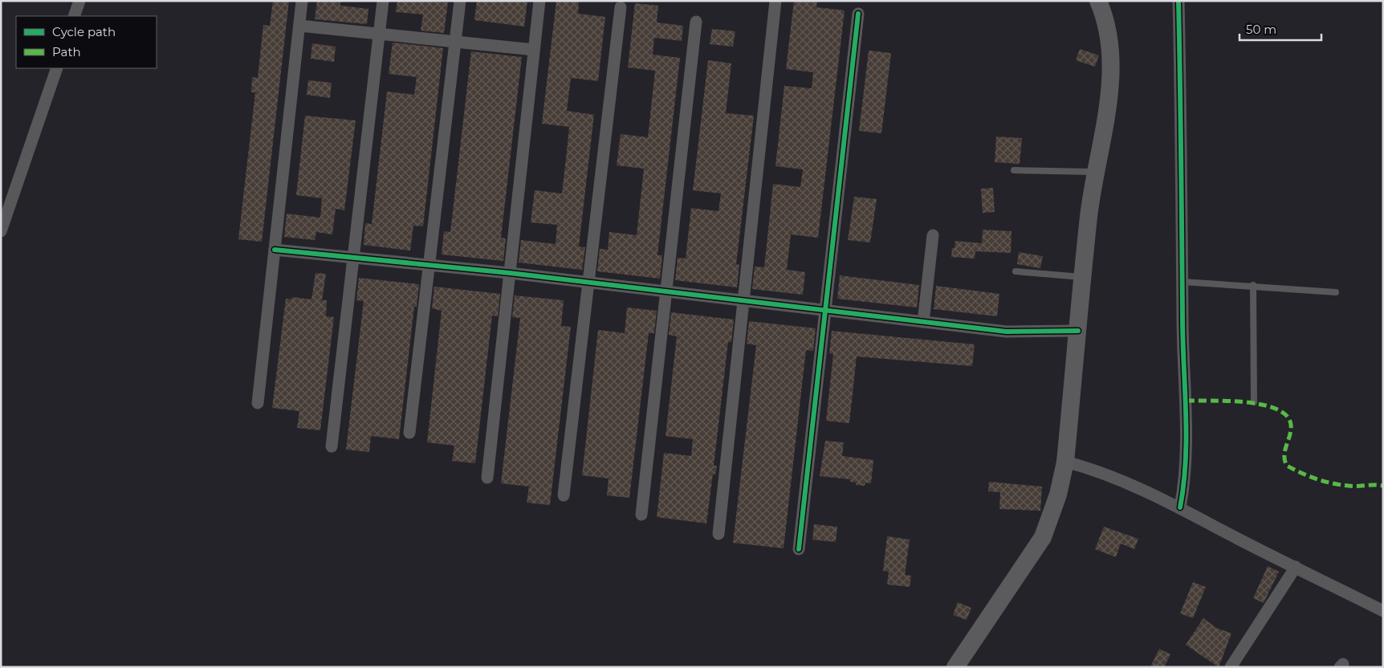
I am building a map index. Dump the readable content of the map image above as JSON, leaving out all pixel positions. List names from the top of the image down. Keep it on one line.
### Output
{"legend":["Cycle path","Path"],"scale_bar":"50 m"}
